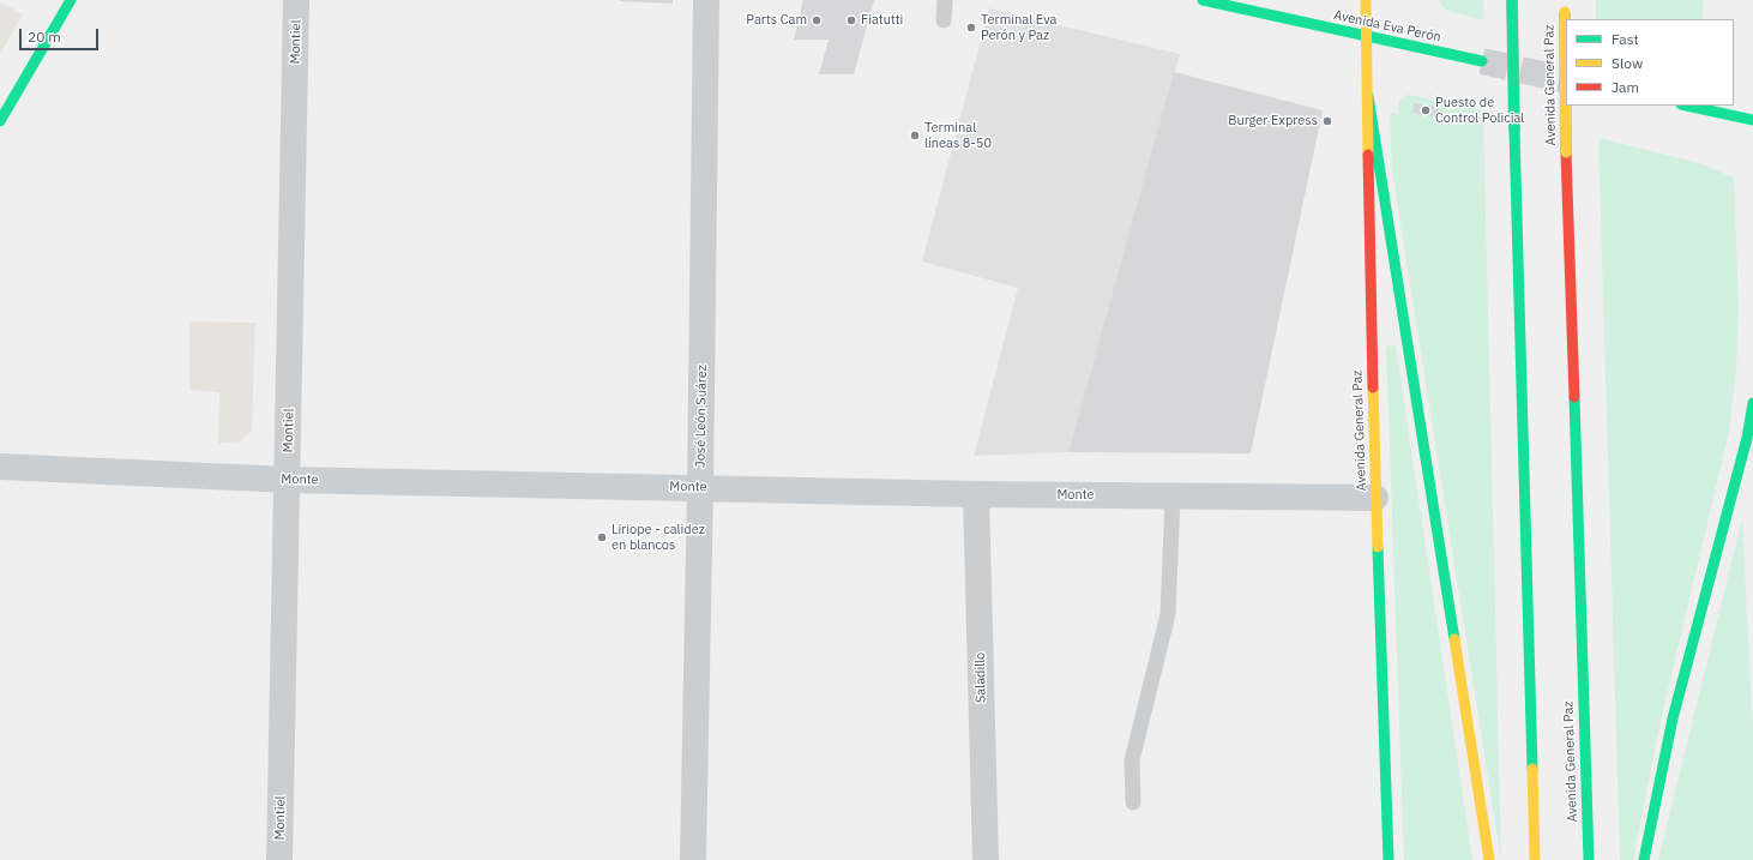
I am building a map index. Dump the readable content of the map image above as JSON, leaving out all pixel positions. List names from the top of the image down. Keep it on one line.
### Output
{"streets":{"main road":["Avenida Eva Perón","Avenida General Paz"],"street":["Montiel","José León Suárez","Monte","Saladillo"]},"crossings":[["Avenida Eva Perón","Avenida General Paz"],["Montiel","Monte"],["Avenida General Paz","Monte"],["José León Suárez","Monte"],["Monte","Saladillo"]],"places":["Parts Cam","Fiatutti","Terminal Eva Perón y Paz","Puesto de Control Policial","Burger Express","Terminal líneas 8-50","Liriope - calidez en blancos"],"legend":["Fast","Slow","Jam"],"scale_bar":"20 m"}
